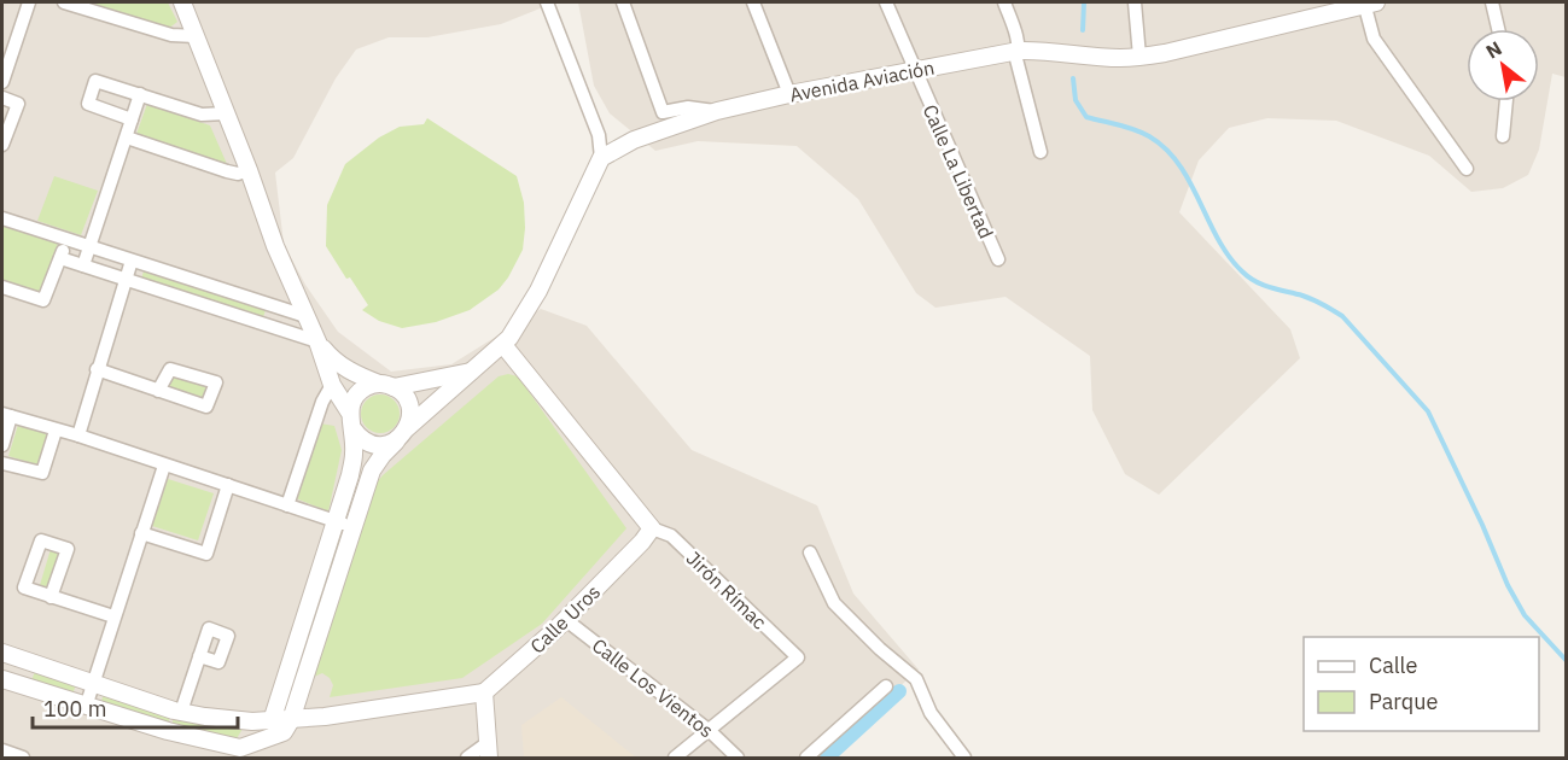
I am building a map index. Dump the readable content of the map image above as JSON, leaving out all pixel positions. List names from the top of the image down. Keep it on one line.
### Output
{"streets":{"street":["Avenida Aviación","Calle La Libertad","Jirón Rímac","Calle Uros","Calle Los Vientos"]},"crossings":[["Avenida Aviación","Calle La Libertad"],["Jirón Rímac","Calle Uros"],["Jirón Rímac","Calle Los Vientos"],["Calle Uros","Calle Los Vientos"]],"legend":["Calle","Parque"],"scale_bar":"100 m","north":"top left"}
